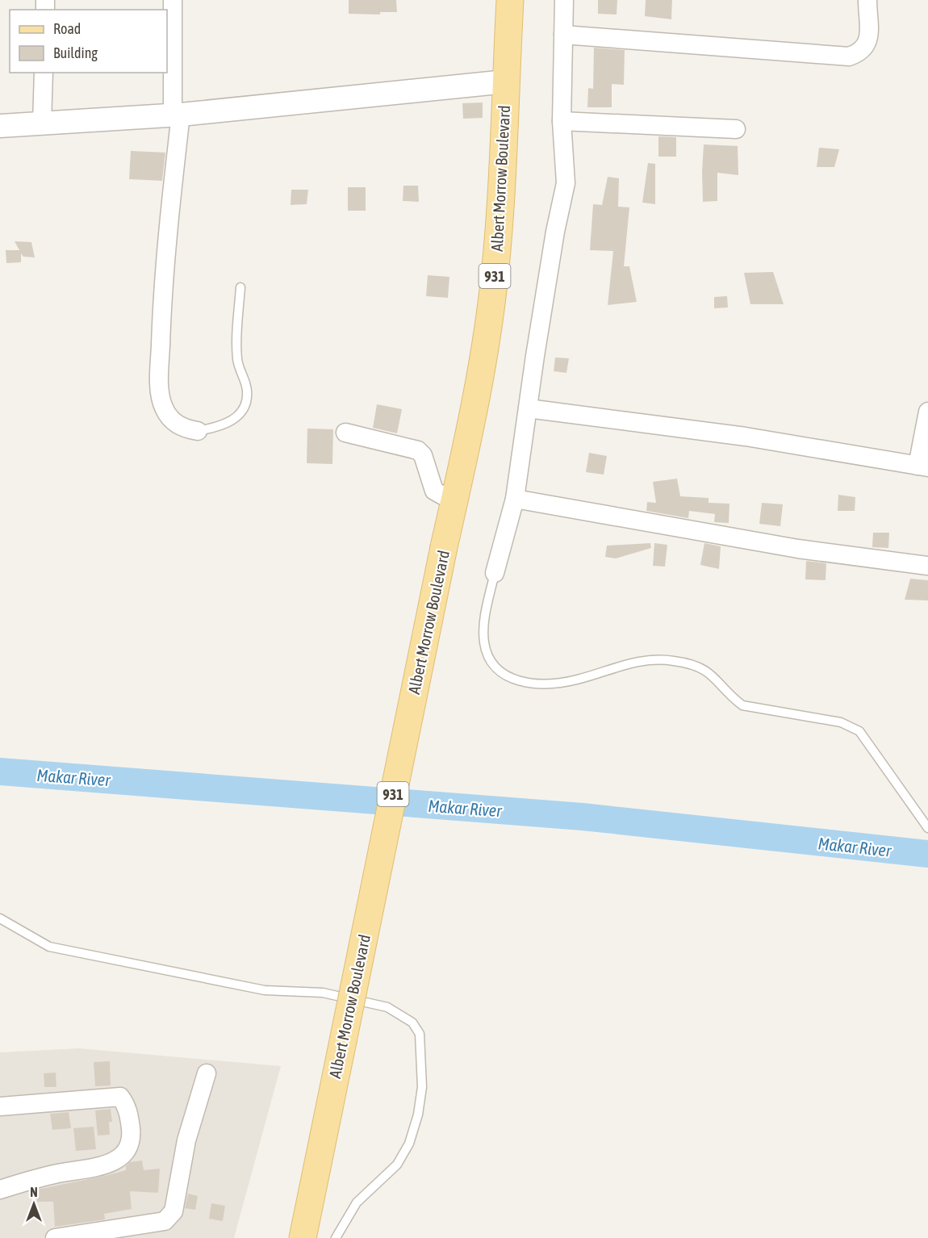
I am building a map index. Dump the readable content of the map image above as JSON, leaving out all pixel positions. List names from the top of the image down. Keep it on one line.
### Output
{"streets":{"main road":["Albert Morrow Boulevard","931"]},"water":["Makar River"],"legend":["Road","Building"],"north":"top"}
